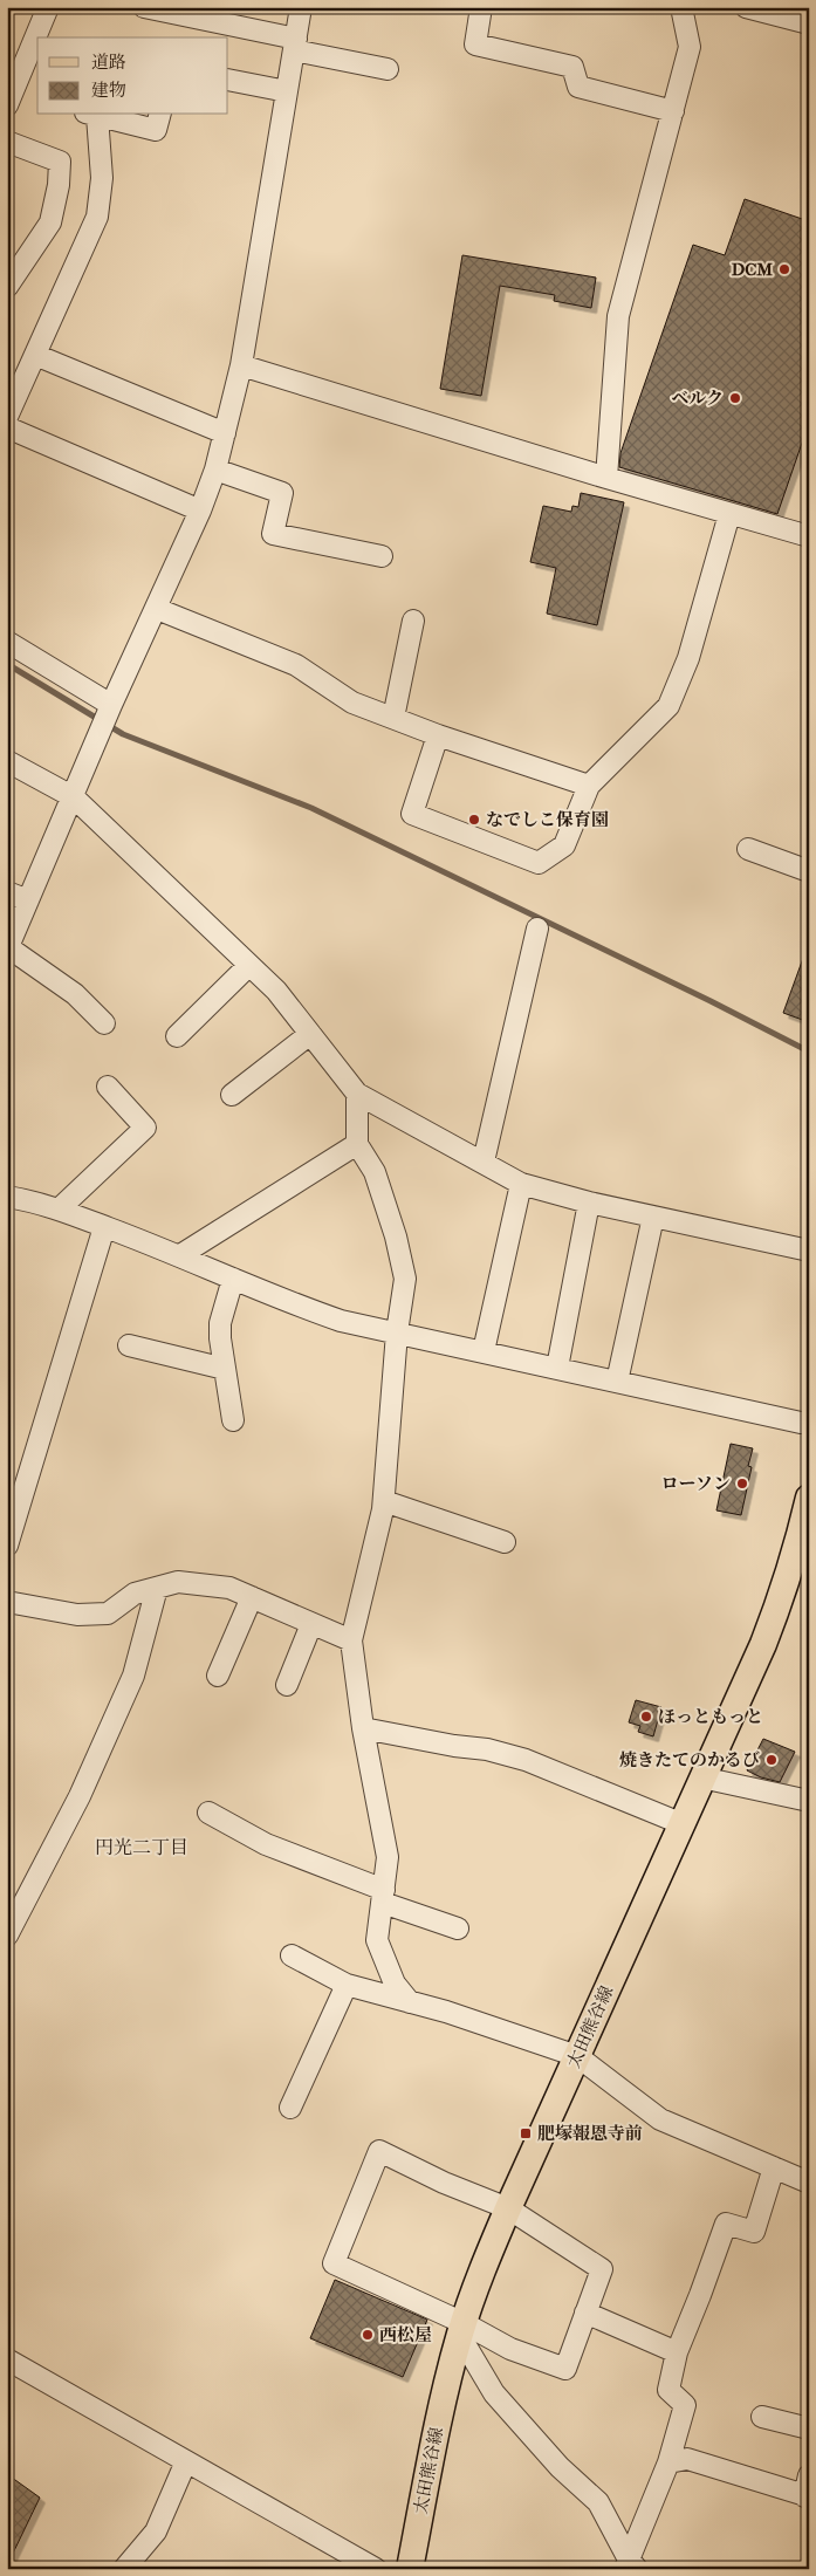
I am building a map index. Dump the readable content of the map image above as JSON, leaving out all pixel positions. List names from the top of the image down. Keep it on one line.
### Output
{"streets":{"main road":["太田熊谷線"]},"districts":["円光二丁目"],"places":{"other":["DCM","ベルク","なでしこ保育園","ローソン","ほっともっと","焼きたてのかるび","西松屋"],"transit":["肥塚報恩寺前"]},"legend":["道路","建物"]}
